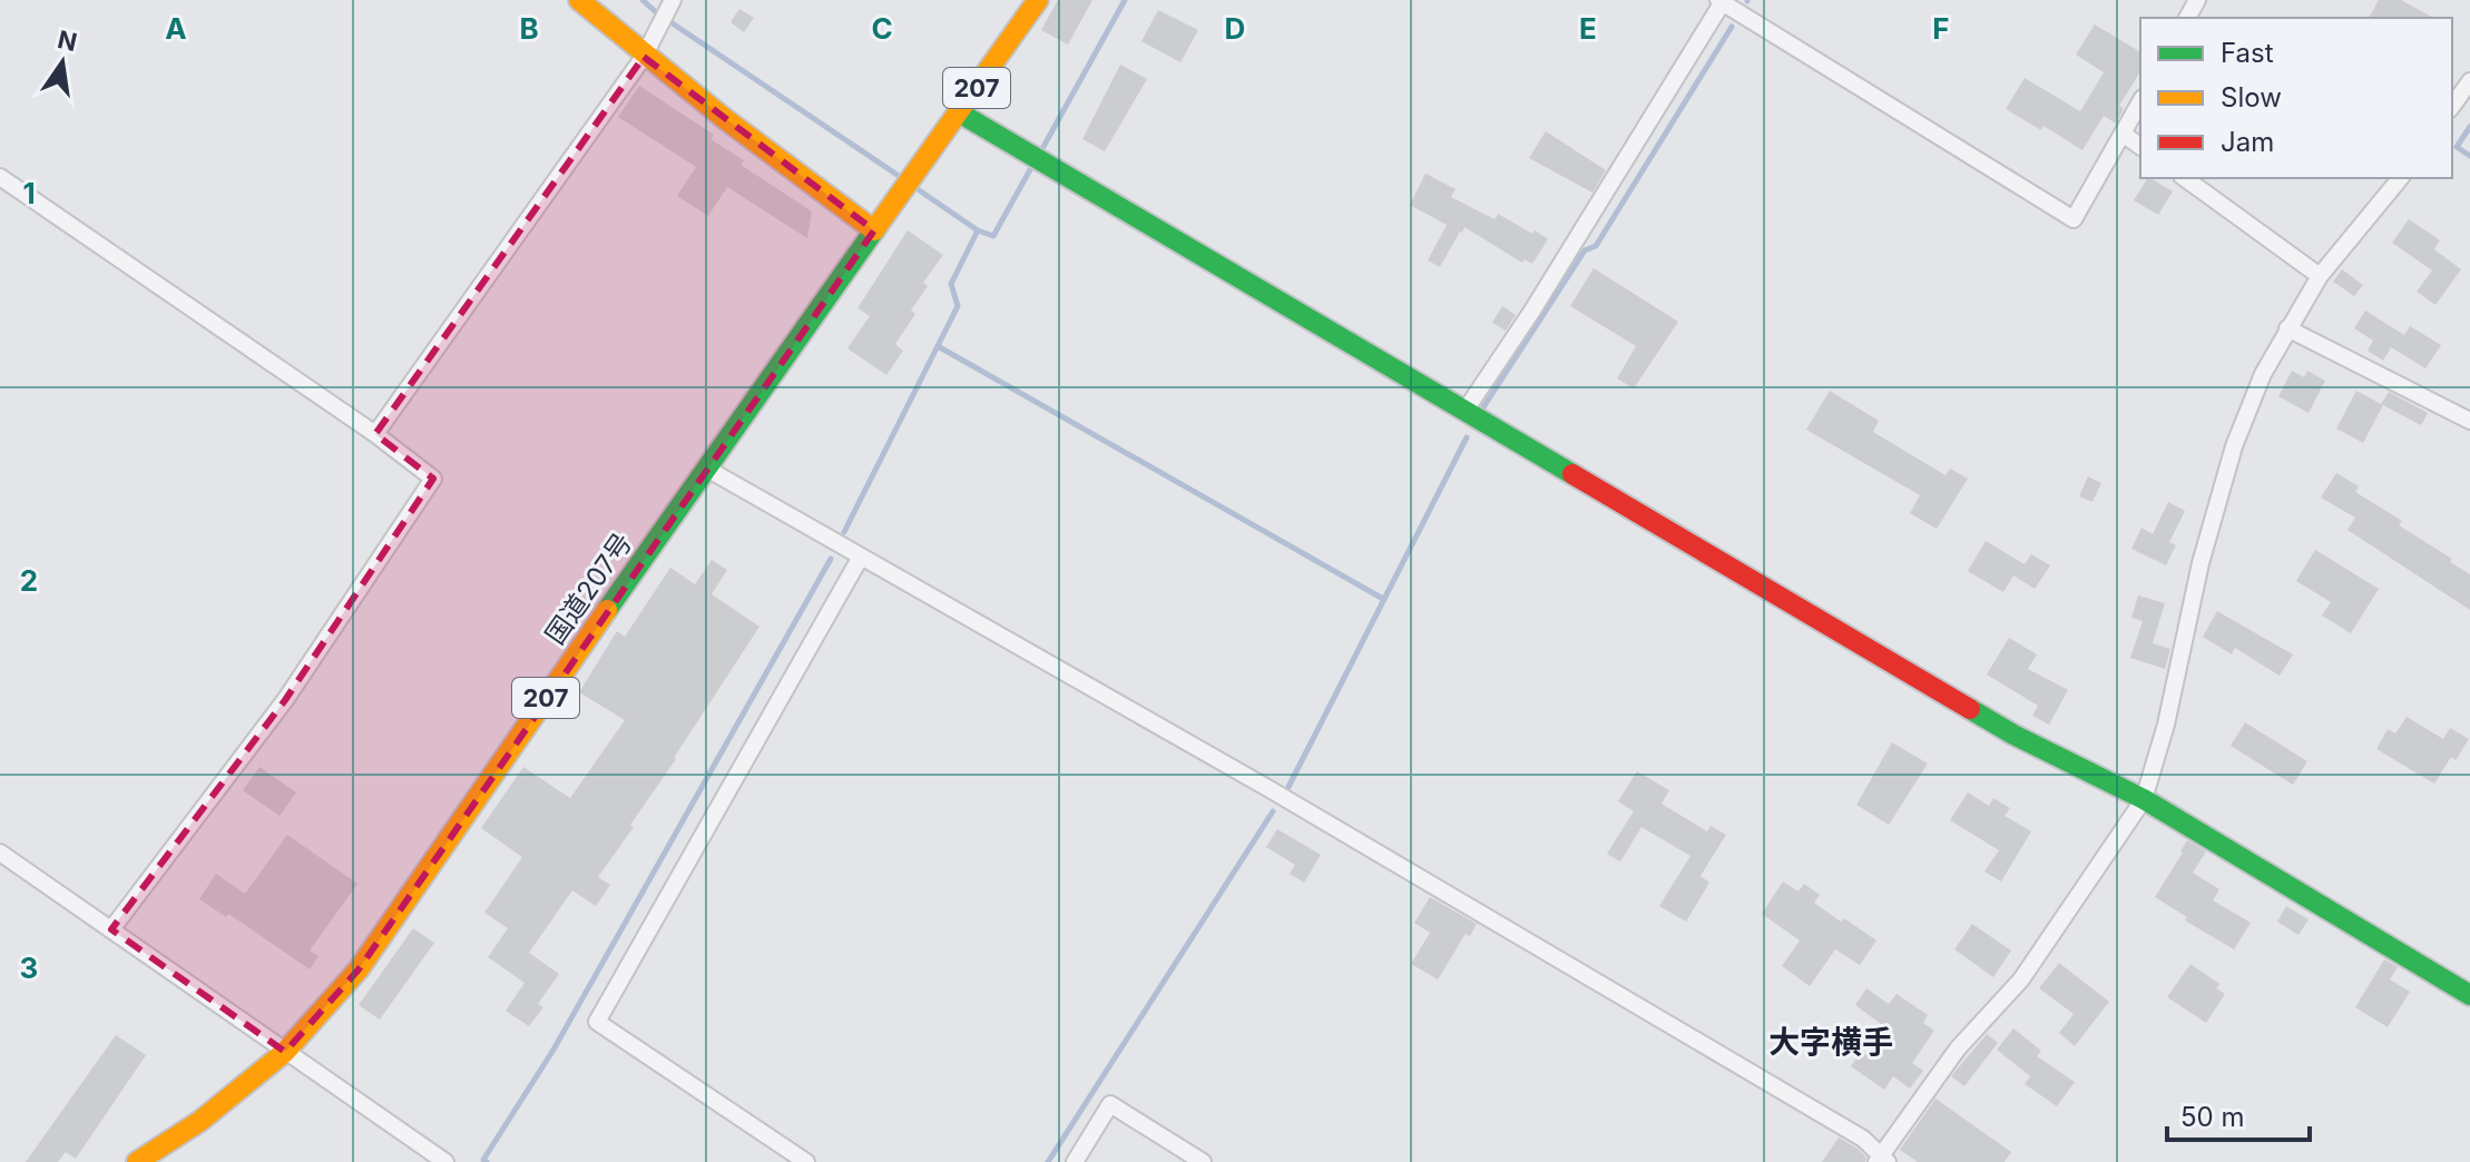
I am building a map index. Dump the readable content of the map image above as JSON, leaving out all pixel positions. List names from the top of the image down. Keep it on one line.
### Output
{"streets":{"main road":["207","国道207号"]},"districts":["大字横手"],"legend":["Fast","Slow","Jam"],"scale_bar":"50 m","north":"top","grid":{"columns":["A","B","C","D","E","F"],"rows":["1","2","3"]}}
